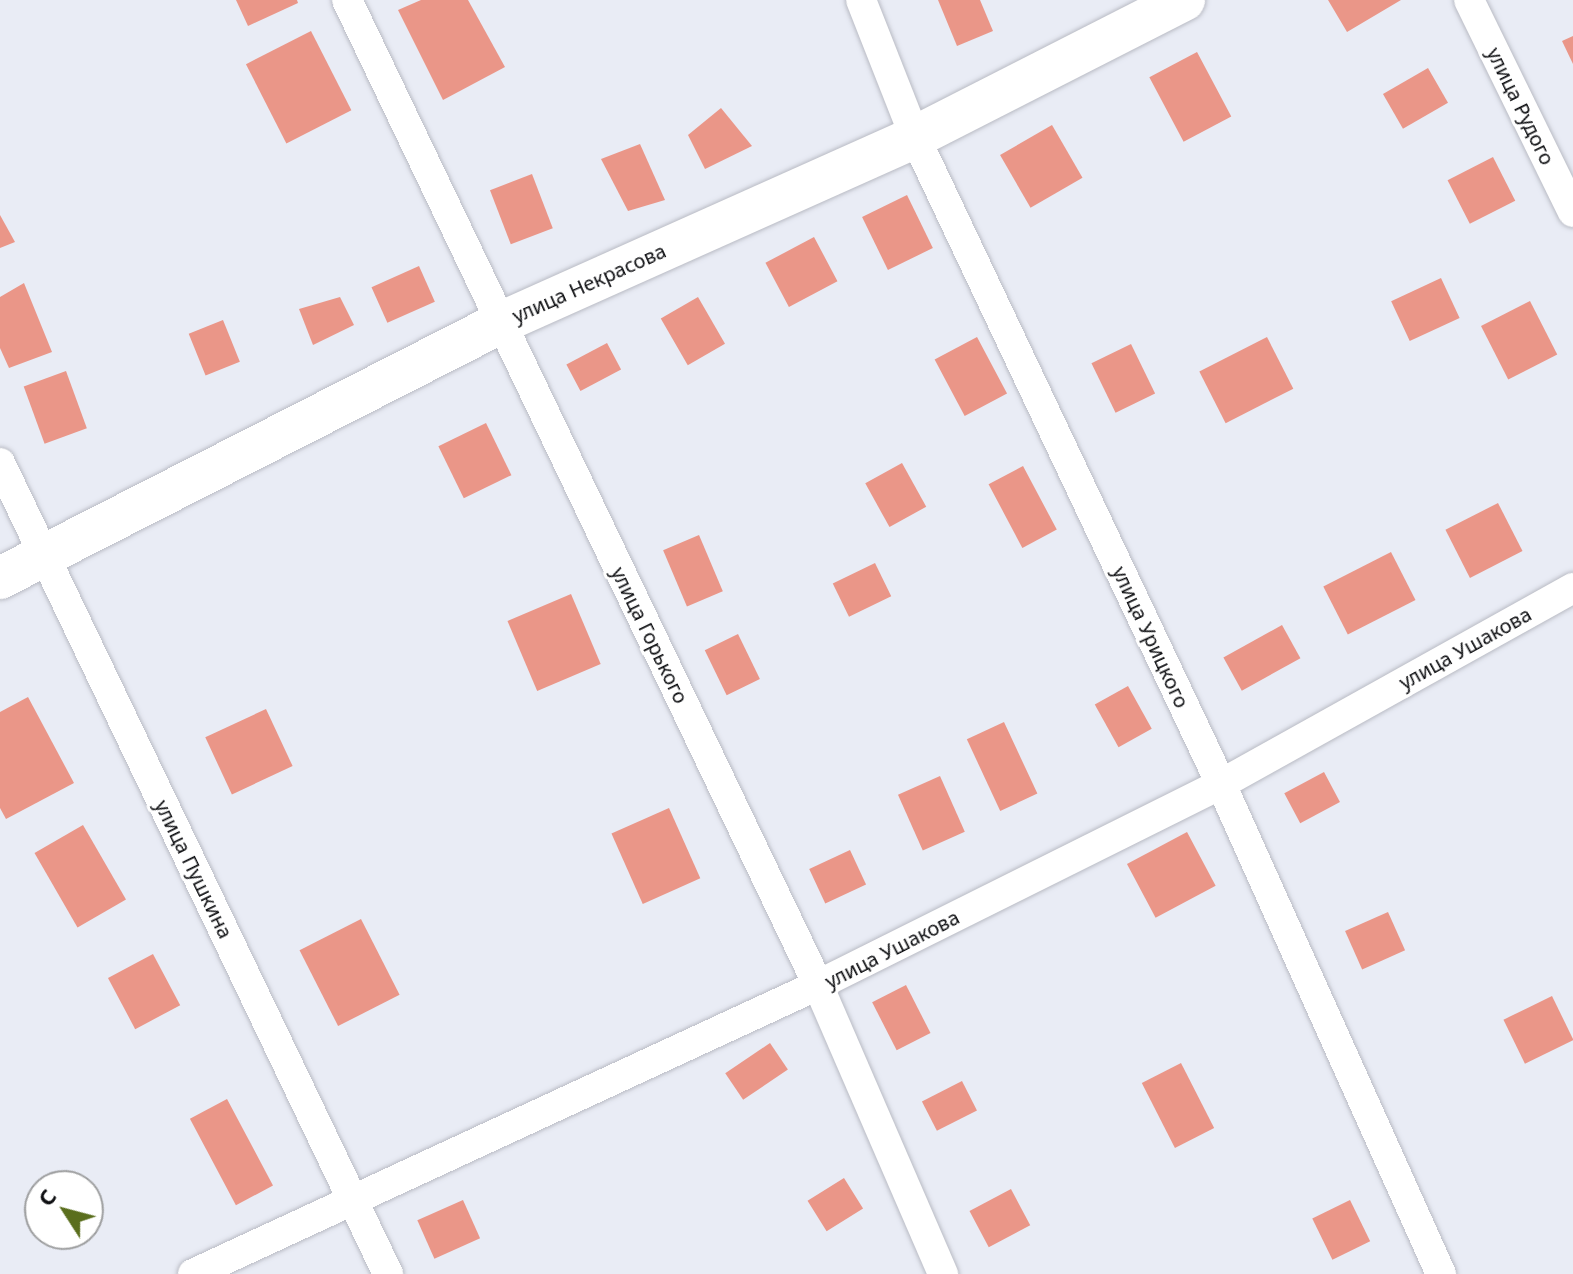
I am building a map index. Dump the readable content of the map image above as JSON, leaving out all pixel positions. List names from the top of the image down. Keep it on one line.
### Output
{"streets":{"street":["улица Рудого","улица Некрасова","улица Горького","улица Урицкого","улица Ушакова","улица Пушкина"]},"crossings":[["улица Некрасова","улица Горького"],["улица Некрасова","улица Урицкого"],["улица Некрасова","улица Пушкина"],["улица Горького","улица Ушакова"],["улица Урицкого","улица Ушакова"],["улица Ушакова","улица Пушкина"]],"north":"top left"}
